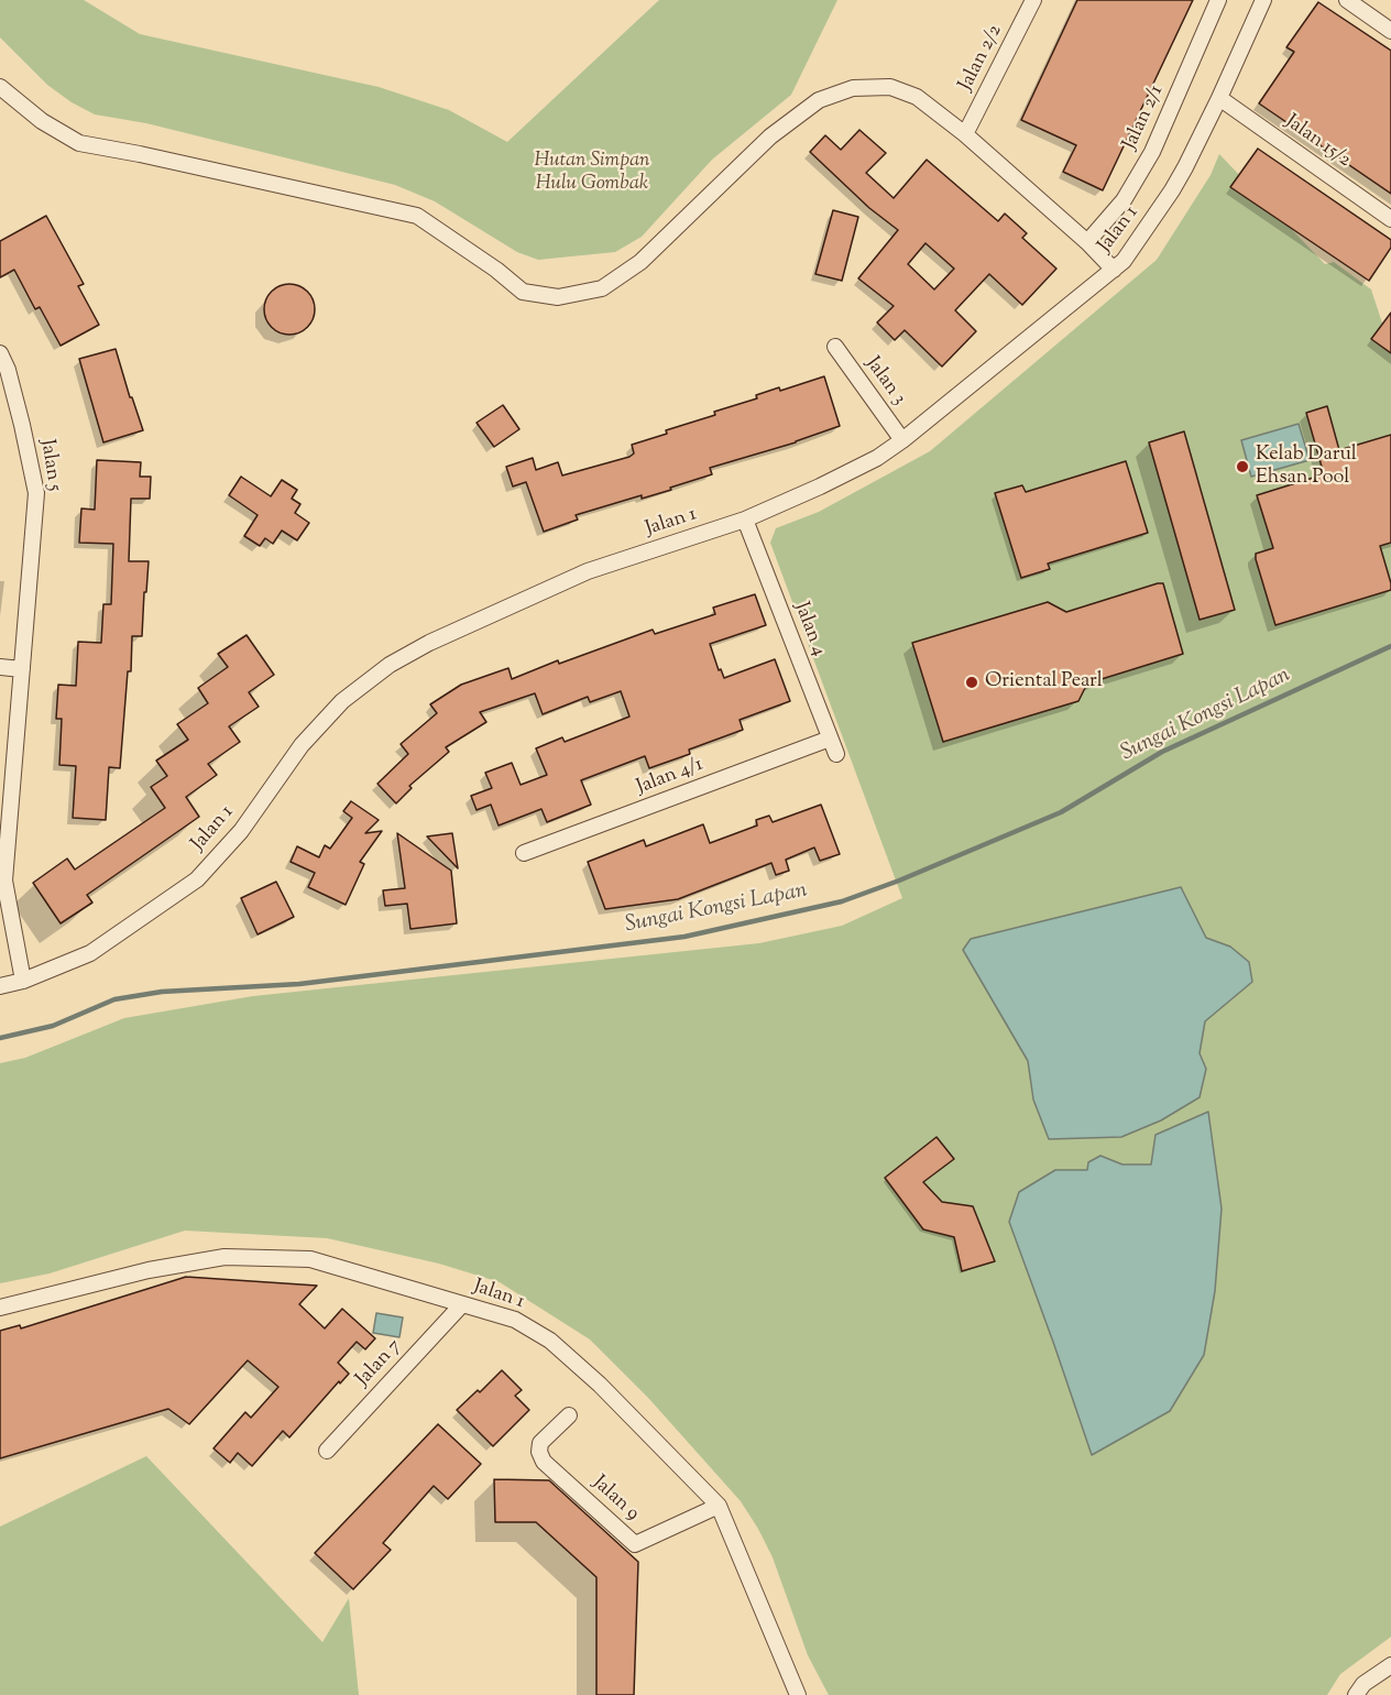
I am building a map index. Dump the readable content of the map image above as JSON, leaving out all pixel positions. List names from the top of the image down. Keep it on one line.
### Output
{"streets":{"street":["Jalan 2/2","Jalan 2/1","Jalan 15/2","Jalan 1","Jalan 3","Jalan 5","Jalan 4","Jalan 4/1","Jalan 7","Jalan 9"]},"crossings":[["Jalan 15/2","Jalan 1"],["Jalan 1","Jalan 3"],["Jalan 1","Jalan 5"],["Jalan 1","Jalan 4"],["Jalan 1","Jalan 7"],["Jalan 1","Jalan 9"],["Jalan 4","Jalan 4/1"]],"water":["Sungai Kongsi Lapan"],"parks":["Hutan Simpan Hulu Gombak"],"places":["Kelab Darul Ehsan Pool","Oriental Pearl"]}
